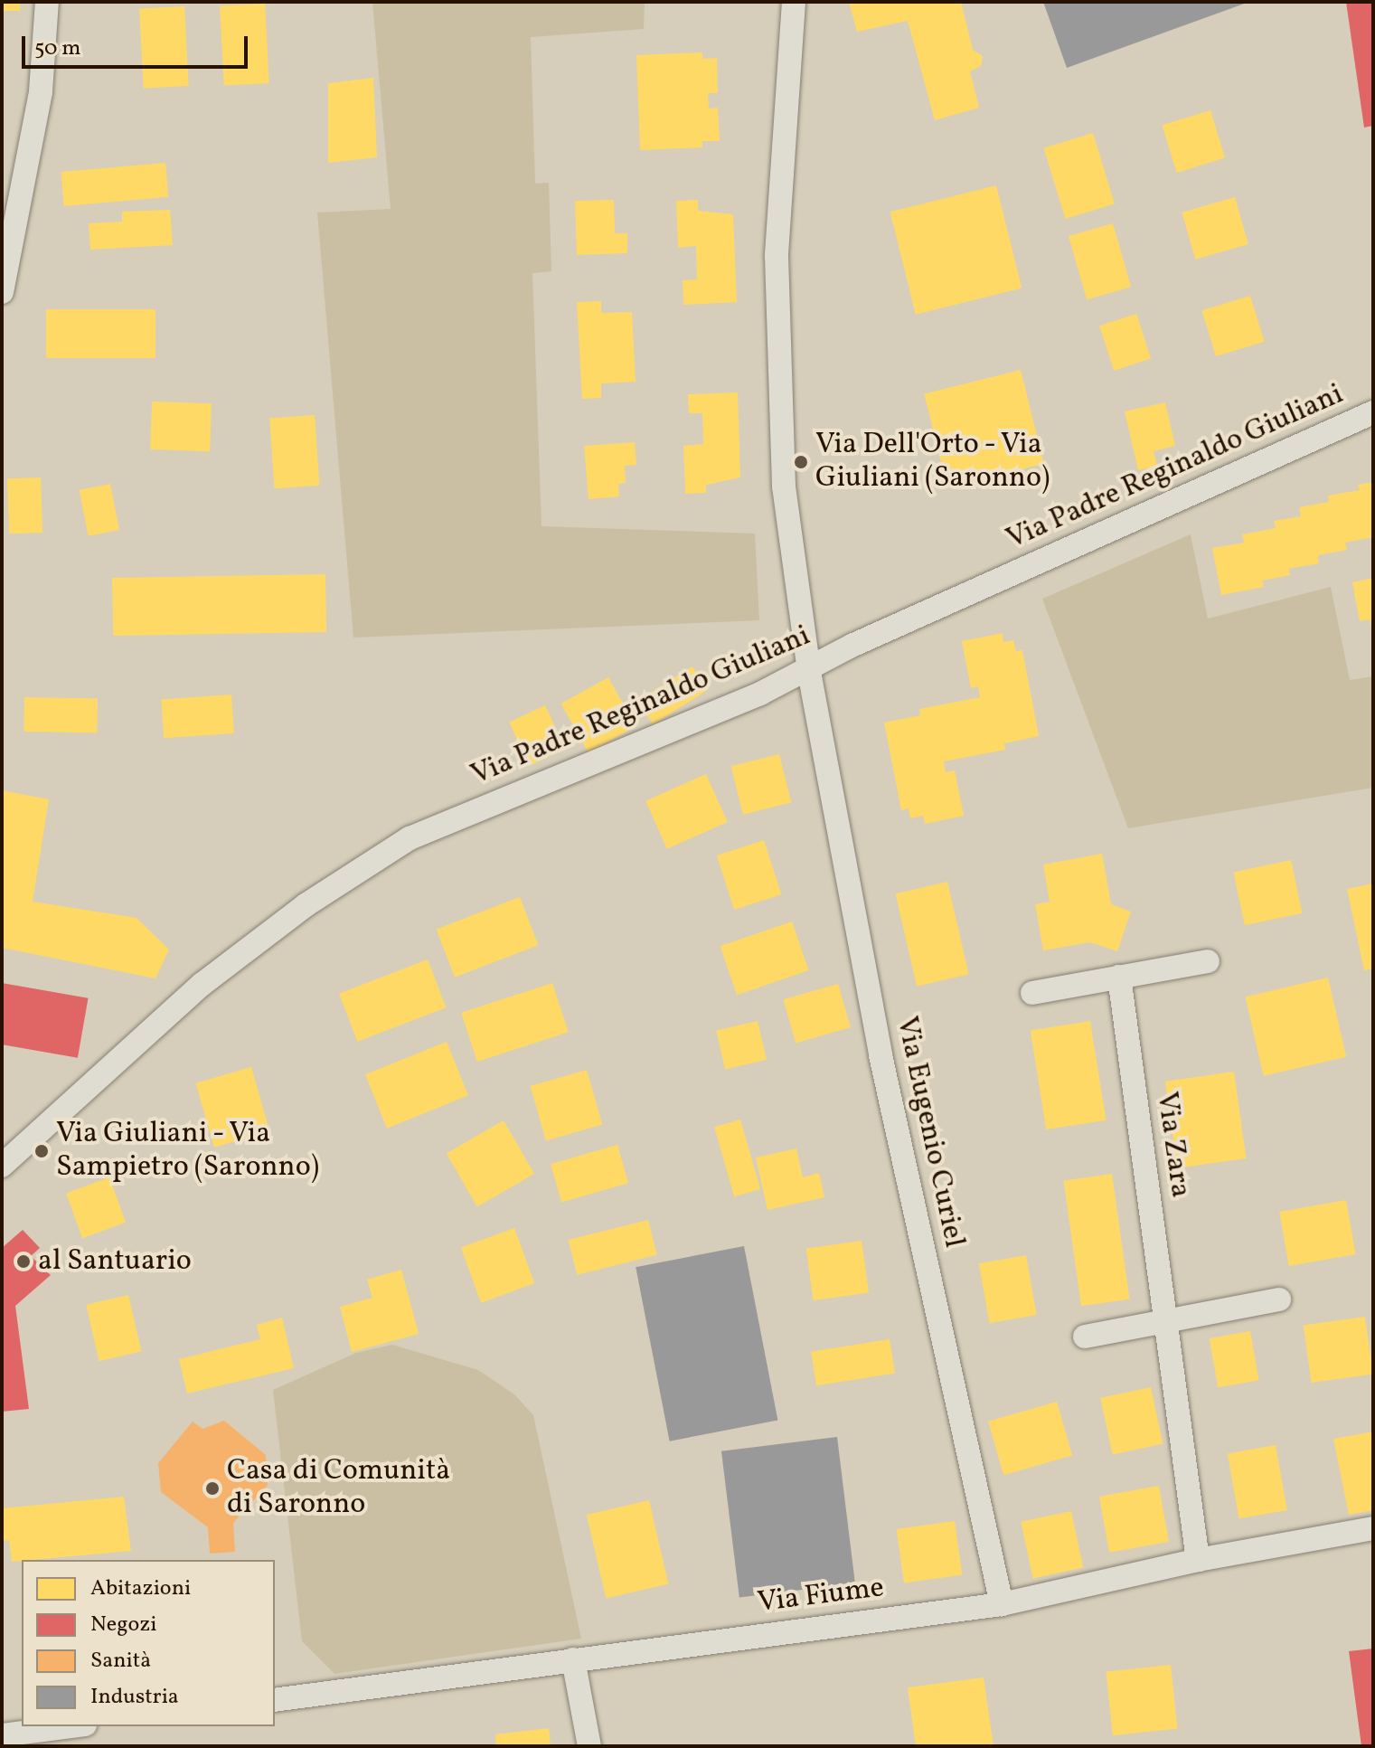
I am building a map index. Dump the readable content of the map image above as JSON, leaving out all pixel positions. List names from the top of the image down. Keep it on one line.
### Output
{"streets":{"street":["Via Padre Reginaldo Giuliani","Via Eugenio Curiel","Via Zara","Via Fiume"]},"crossings":[["Via Padre Reginaldo Giuliani","Via Eugenio Curiel"],["Via Eugenio Curiel","Via Fiume"],["Via Zara","Via Fiume"]],"places":["Via Dell'Orto - Via Giuliani (Saronno)","Via Giuliani - Via Sampietro (Saronno)","al Santuario","Casa di Comunità di Saronno"],"legend":["Abitazioni","Negozi","Sanità","Industria"],"scale_bar":"50 m"}
